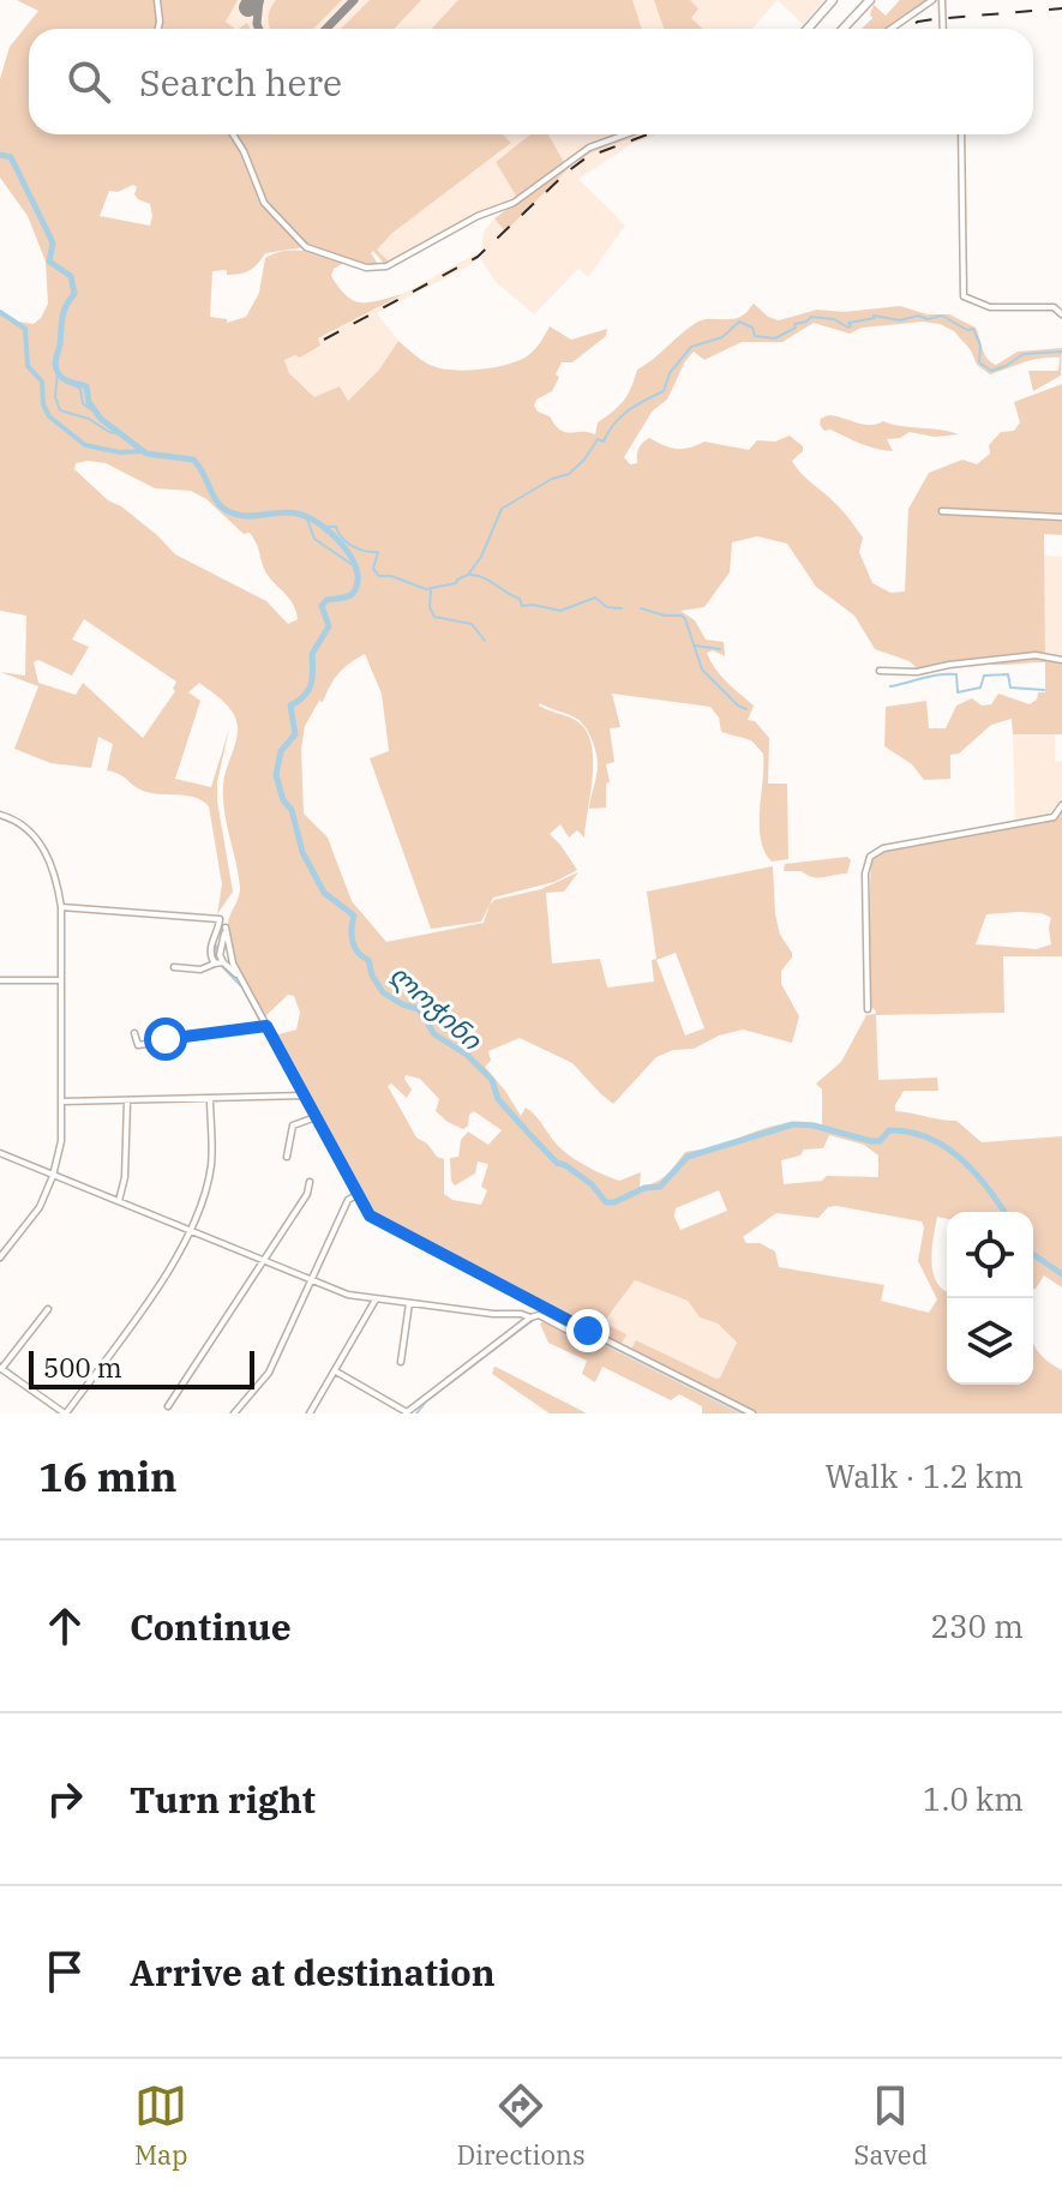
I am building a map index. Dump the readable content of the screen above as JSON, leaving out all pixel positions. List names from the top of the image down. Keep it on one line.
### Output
{"water":["ლოჭინი"],"scale_bar":"500 m","page":{"search":"Search here","scale":"500 m","heading":["16 min","Walk · 1.2 km"],"list":[["Continue","230 m"],["Turn right","1.0 km"],"Arrive at destination"],"nav":["Map","Directions","Saved"]}}
